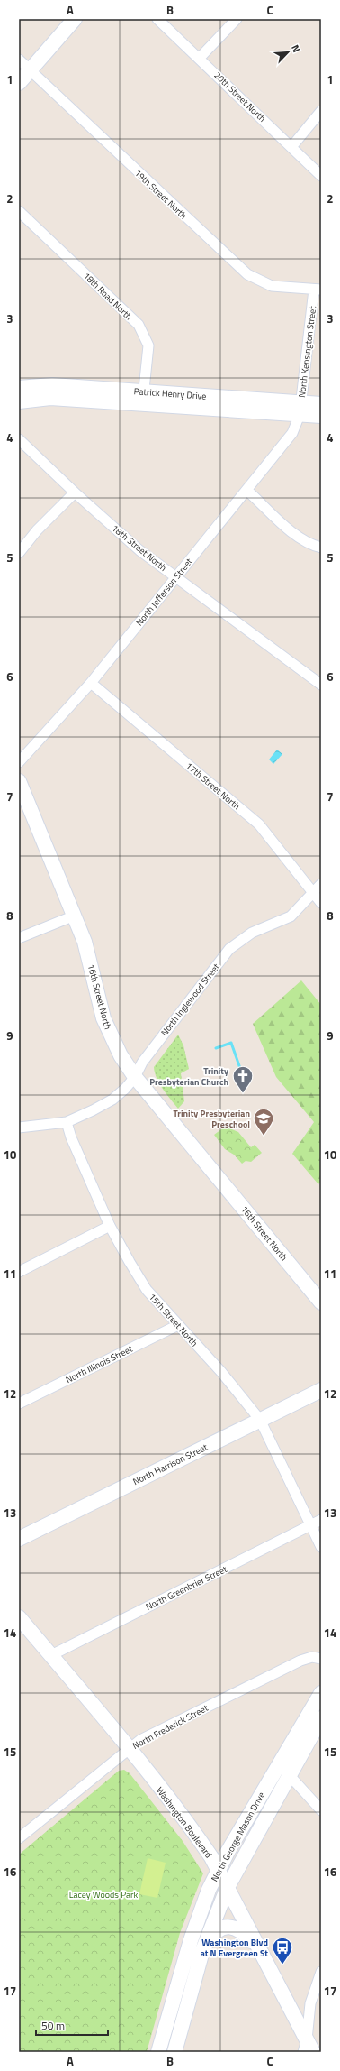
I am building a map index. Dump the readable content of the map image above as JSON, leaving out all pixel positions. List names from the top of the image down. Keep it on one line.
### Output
{"streets":{"street":["20th Street North","19th Street North","18th Road North","North Kensington Street","Patrick Henry Drive","18th Street North","North Jefferson Street","17th Street North","16th Street North","North Inglewood Street","15th Street North","North Illinois Street","North Harrison Street","North Greenbrier Street","North Frederick Street","Washington Boulevard","North George Mason Drive"]},"crossings":[["19th Street North","North Kensington Street"],["18th Road North","Patrick Henry Drive"],["North Kensington Street","Patrick Henry Drive"],["North Kensington Street","North Jefferson Street"],["Patrick Henry Drive","North Jefferson Street"],["18th Street North","North Jefferson Street"],["North Jefferson Street","17th Street North"],["17th Street North","North Inglewood Street"],["16th Street North","North Inglewood Street"],["North Inglewood Street","15th Street North"],["15th Street North","North Illinois Street"],["15th Street North","North Harrison Street"],["15th Street North","North Greenbrier Street"],["North Greenbrier Street","Washington Boulevard"],["North Frederick Street","Washington Boulevard"],["Washington Boulevard","North George Mason Drive"]],"parks":["Lacey Woods Park"],"places":{"church":["Trinity Presbyterian Church"],"school or university":["Trinity Presbyterian Preschool"],"bus stop":["Washington Blvd at N Evergreen St"]},"scale_bar":"50 m","north":"top right","grid":{"columns":["A","B","C"],"rows":["1","2","3","4","5","6","7","8","9","10","11","12","13","14","15","16","17"]}}
